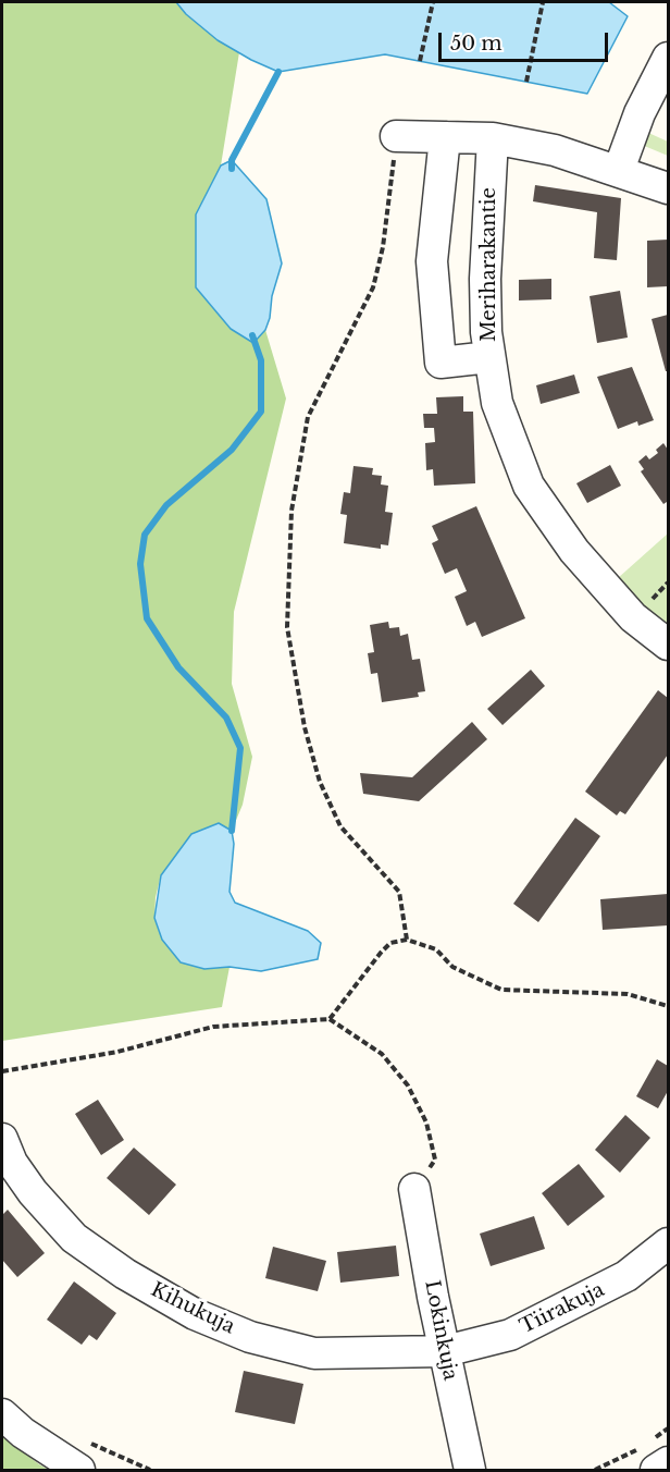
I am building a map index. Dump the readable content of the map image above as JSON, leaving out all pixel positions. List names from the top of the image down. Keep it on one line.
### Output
{"streets":{"street":["Meriharakantie","Kihukuja","Tiirakuja","Lokinkuja"]},"crossings":[["Kihukuja","Tiirakuja"],["Kihukuja","Lokinkuja"],["Tiirakuja","Lokinkuja"]],"scale_bar":"50 m"}
